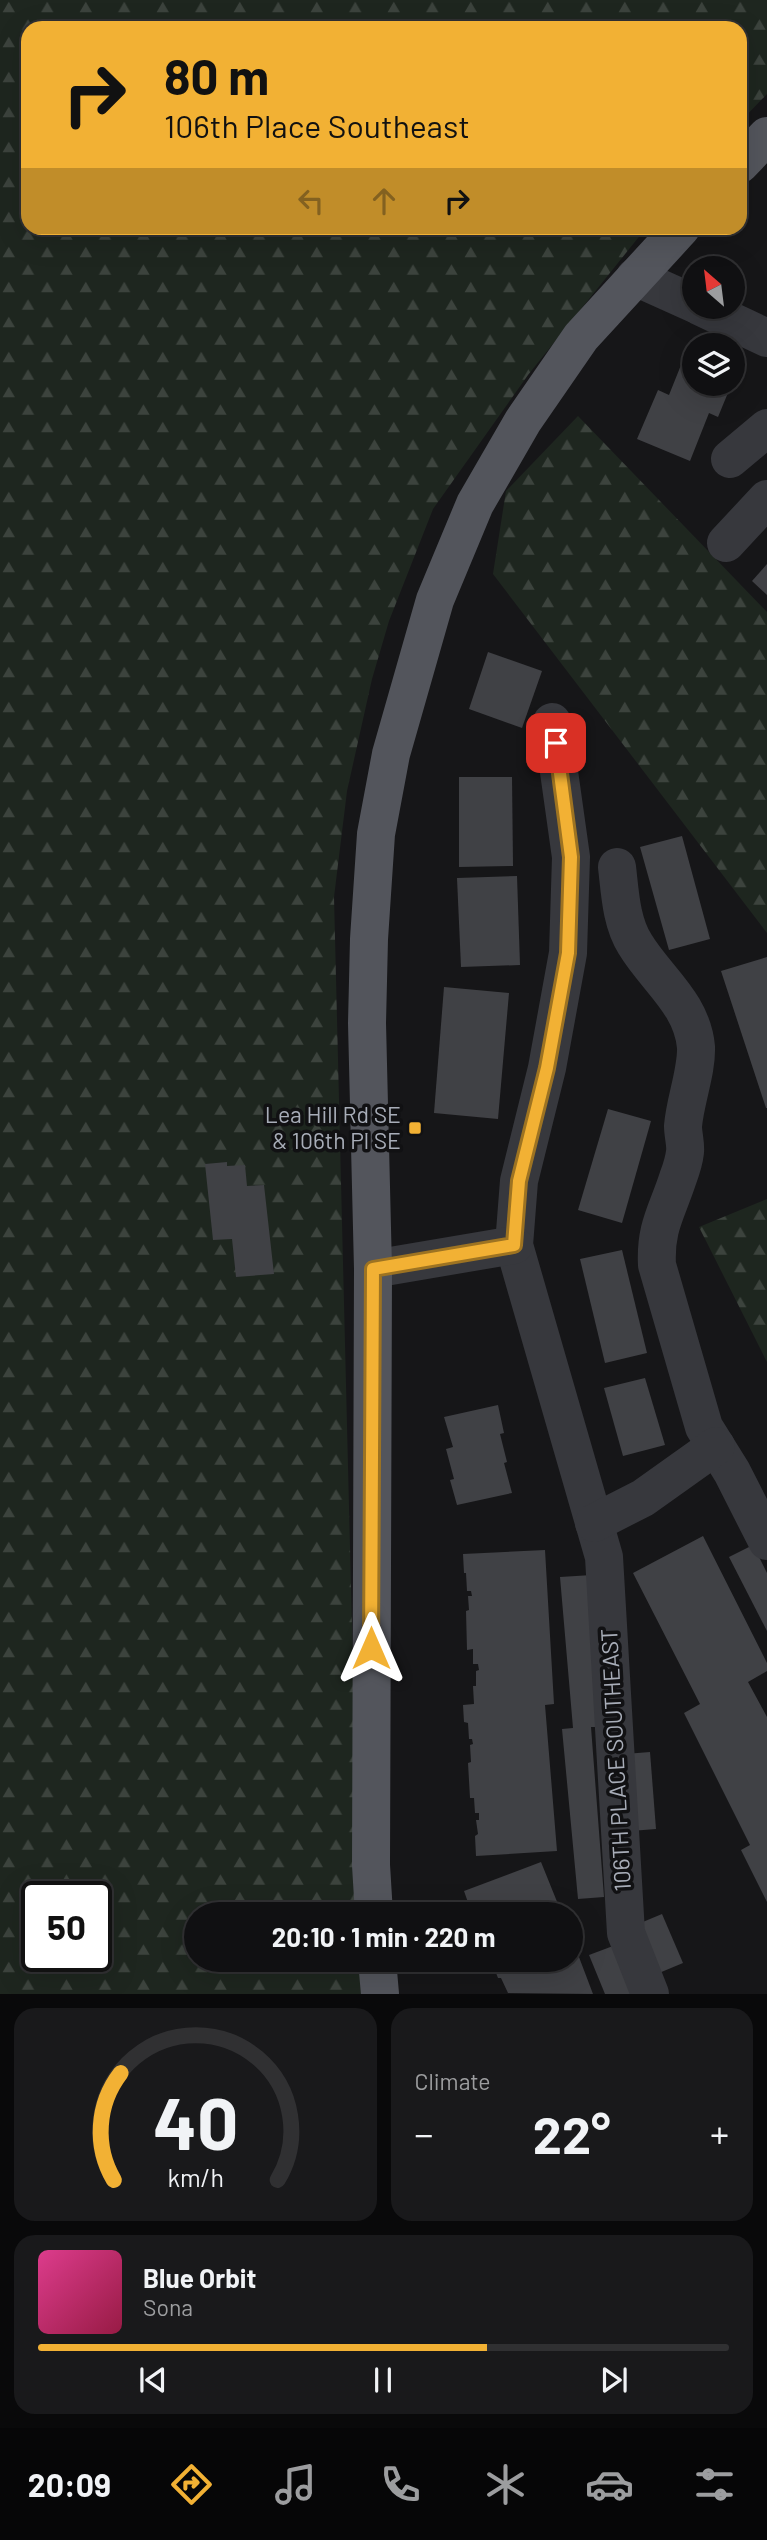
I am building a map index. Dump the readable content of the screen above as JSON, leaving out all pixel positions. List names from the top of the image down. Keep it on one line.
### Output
{"streets":{"street":["106TH PLACE SOUTHEAST"]},"places":{"transit":["Lea Hill Rd SE & 106th Pl SE"]},"north":"top left","page":{"turn":["80 m","106th Place Southeast"],"limit":"50","trip":"20:10 · 1 min · 220 m","tile":"Climate","heat":["−","22°","+"],"song":["Blue Orbit","Sona"],"tabs":"20:09","gauge":["40","km/h"]}}
